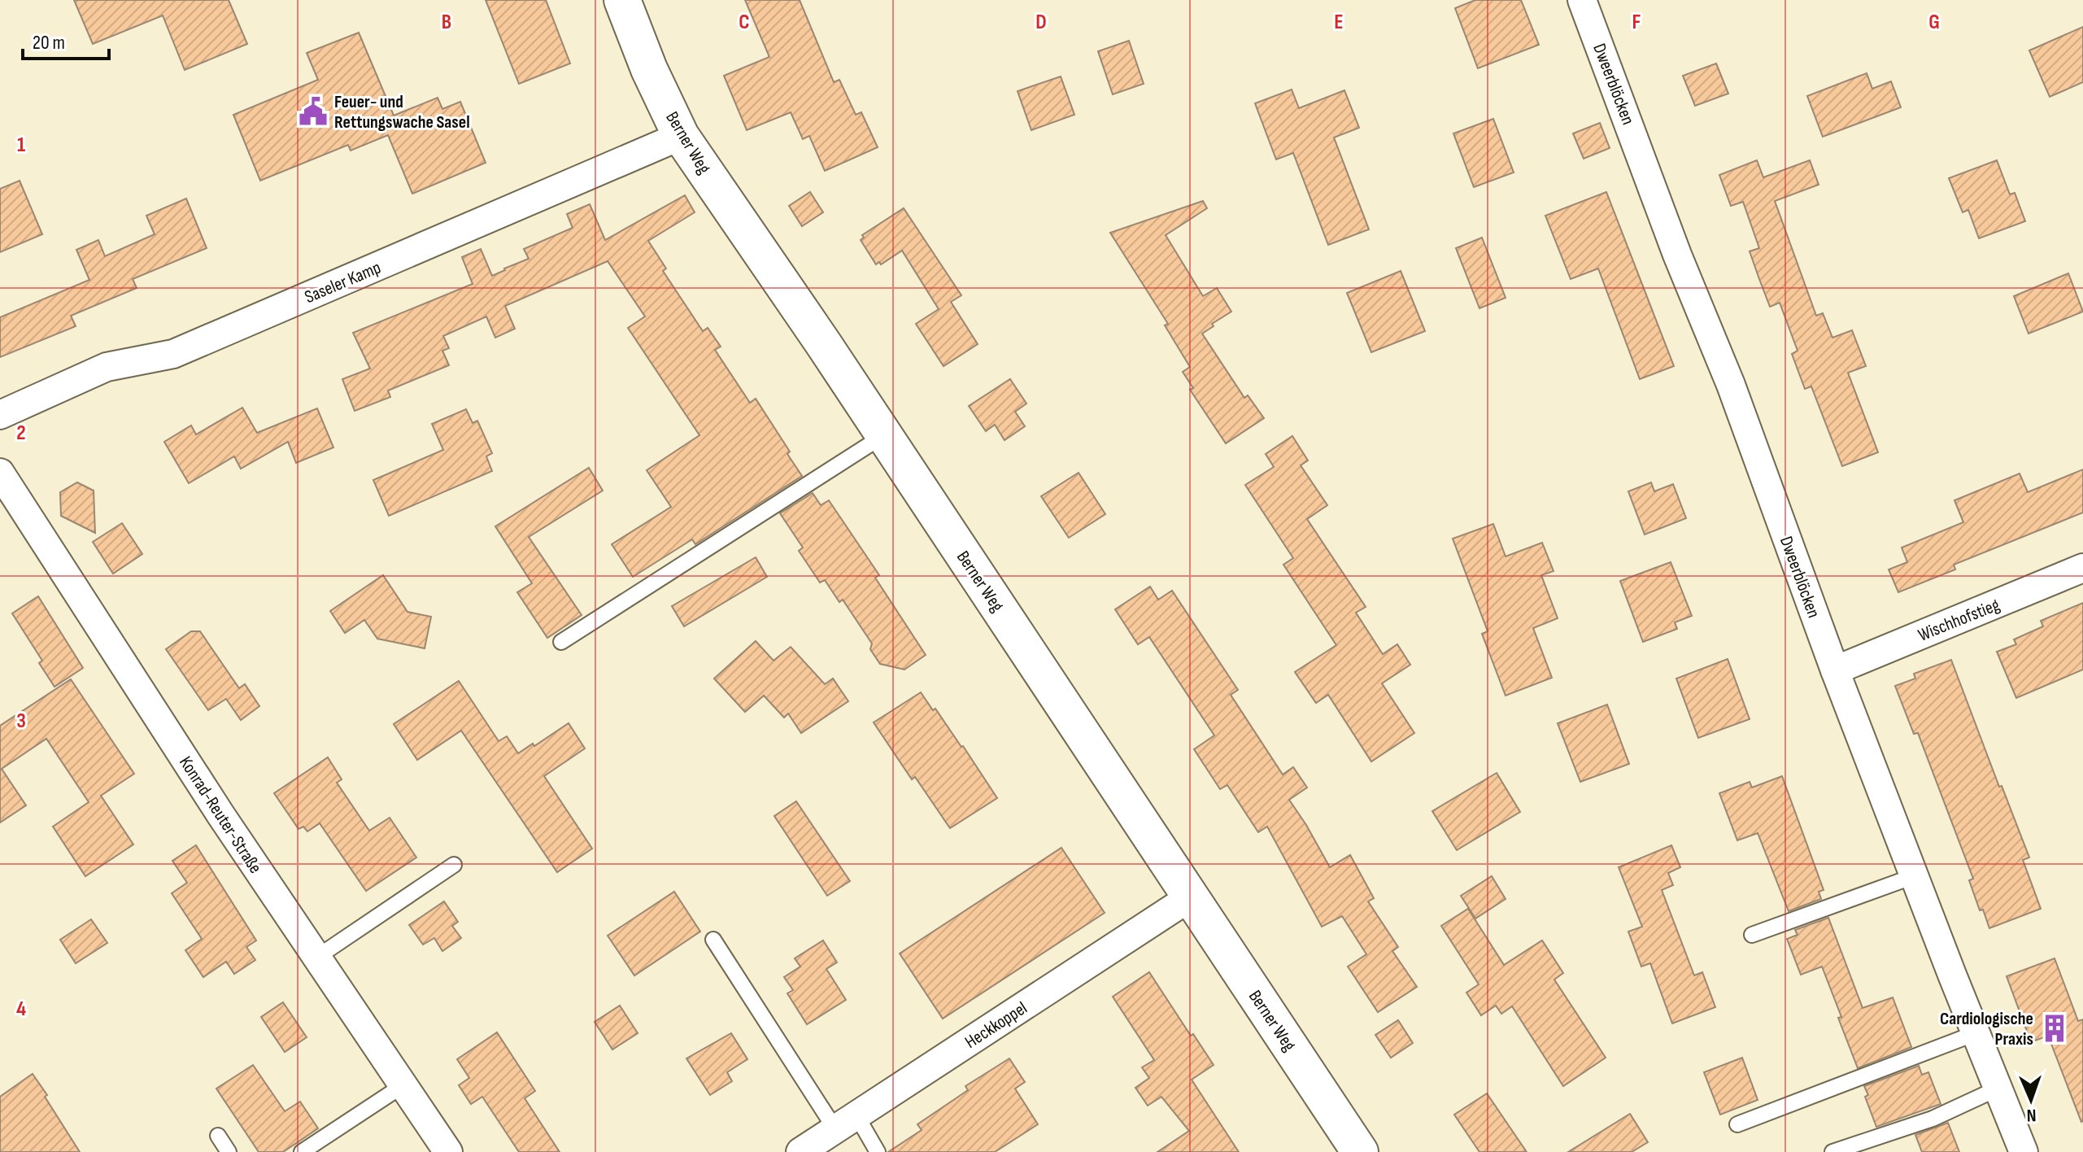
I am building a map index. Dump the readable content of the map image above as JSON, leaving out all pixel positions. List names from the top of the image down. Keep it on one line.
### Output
{"streets":{"street":["Dweerblöcken","Berner Weg","Saseler Kamp","Wischhofstieg","Konrad-Reuter-Straße","Heckkoppel"]},"crossings":[["Dweerblöcken","Wischhofstieg"],["Berner Weg","Saseler Kamp"],["Berner Weg","Heckkoppel"]],"places":{"public building":["Feuer- und Rettungswache Sasel"],"building":["Cardiologische Praxis"]},"scale_bar":"20 m","north":"bottom","grid":{"columns":["B","C","D","E","F","G"],"rows":["1","2","3","4"]}}
